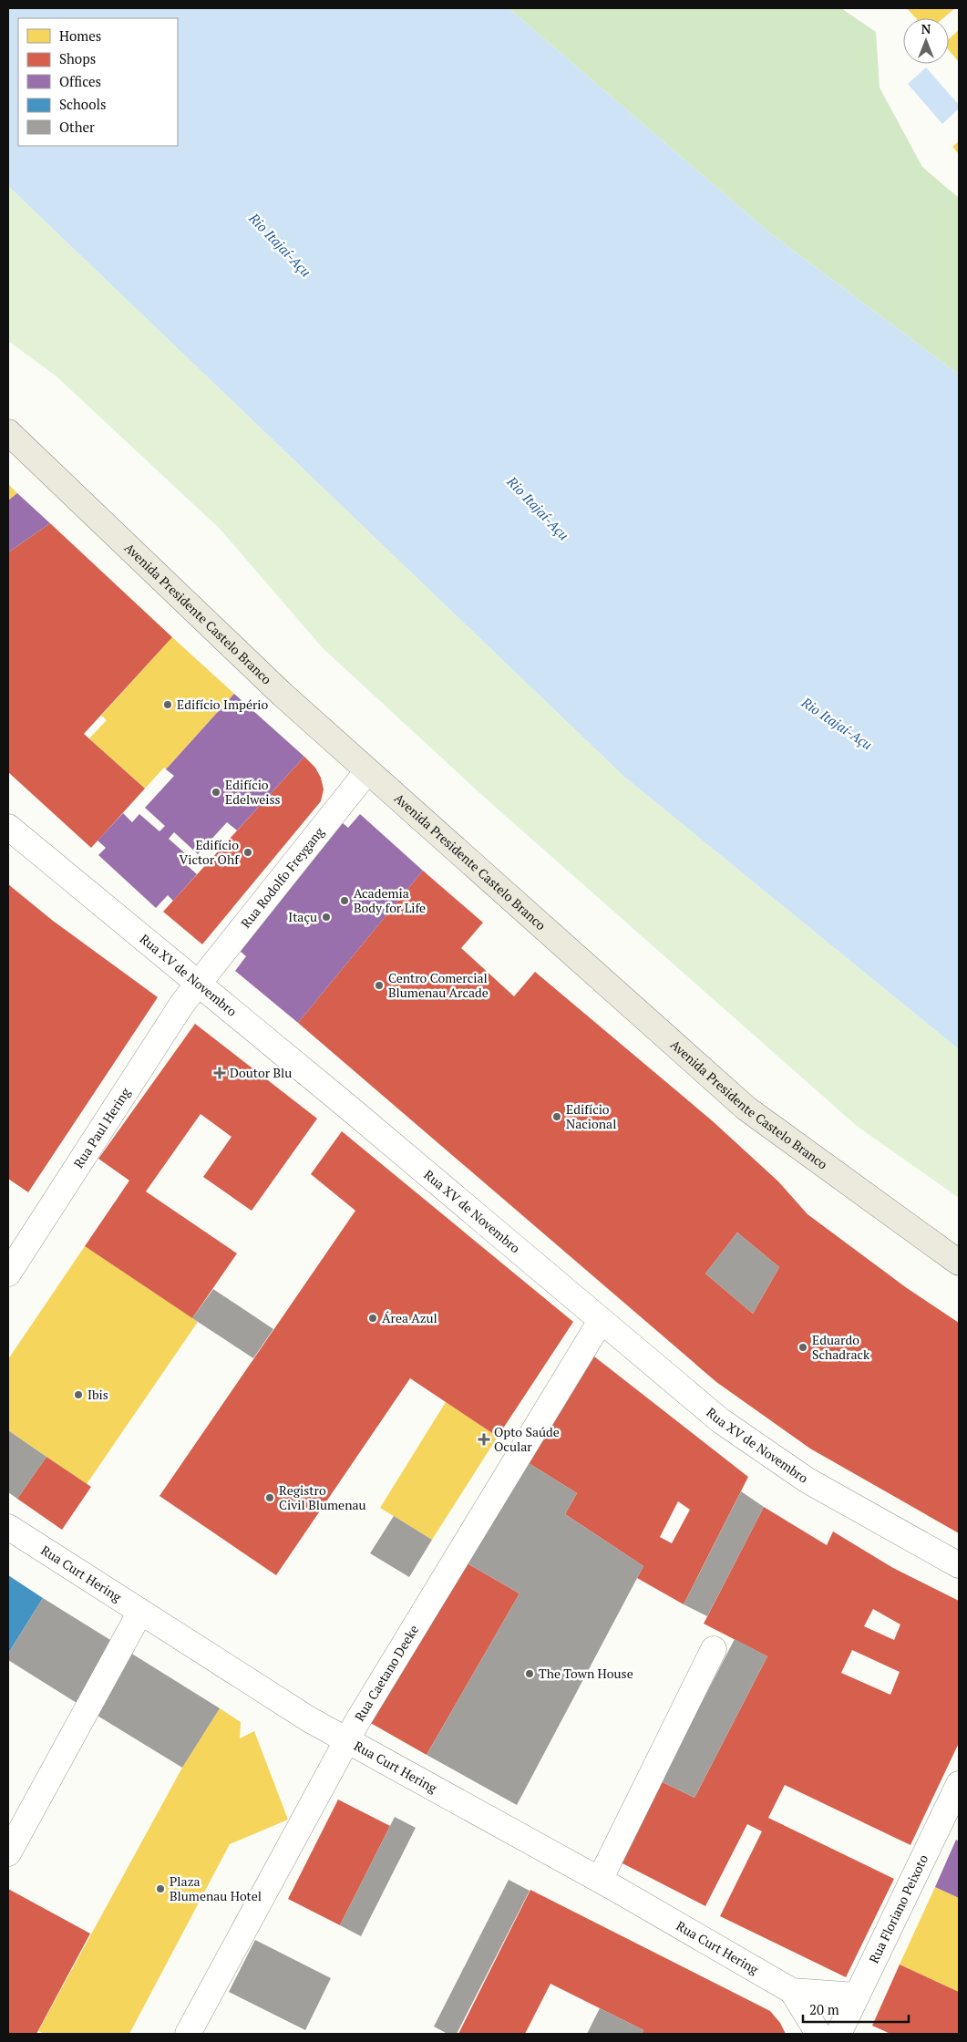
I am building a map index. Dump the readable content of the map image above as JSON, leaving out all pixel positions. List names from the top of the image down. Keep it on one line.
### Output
{"streets":{"main road":["Avenida Presidente Castelo Branco"],"street":["Rua Rodolfo Freygang","Rua XV de Novembro","Rua Paul Hering","Rua Curt Hering","Rua Caetano Deeke","Rua Floriano Peixoto"]},"crossings":[["Avenida Presidente Castelo Branco","Rua Rodolfo Freygang"],["Rua Rodolfo Freygang","Rua XV de Novembro"],["Rua Rodolfo Freygang","Rua Paul Hering"],["Rua XV de Novembro","Rua Paul Hering"],["Rua XV de Novembro","Rua Caetano Deeke"],["Rua Curt Hering","Rua Caetano Deeke"],["Rua Curt Hering","Rua Floriano Peixoto"]],"water":["Rio Itajaí-Açu"],"places":{"other":["Edifício Império","Edifício Edelweiss","Edifício Victor Ohf","Academia Body for Life","Itaçu","Centro Comercial Blumenau Arcade","Edifício Nacional","Área Azul","Eduardo Schadrack","Ibis","Registro Civil Blumenau","The Town House","Plaza Blumenau Hotel"],"health":["Doutor Blu","Opto Saúde Ocular"]},"legend":["Homes","Shops","Offices","Schools","Other"],"scale_bar":"20 m","north":"top"}
